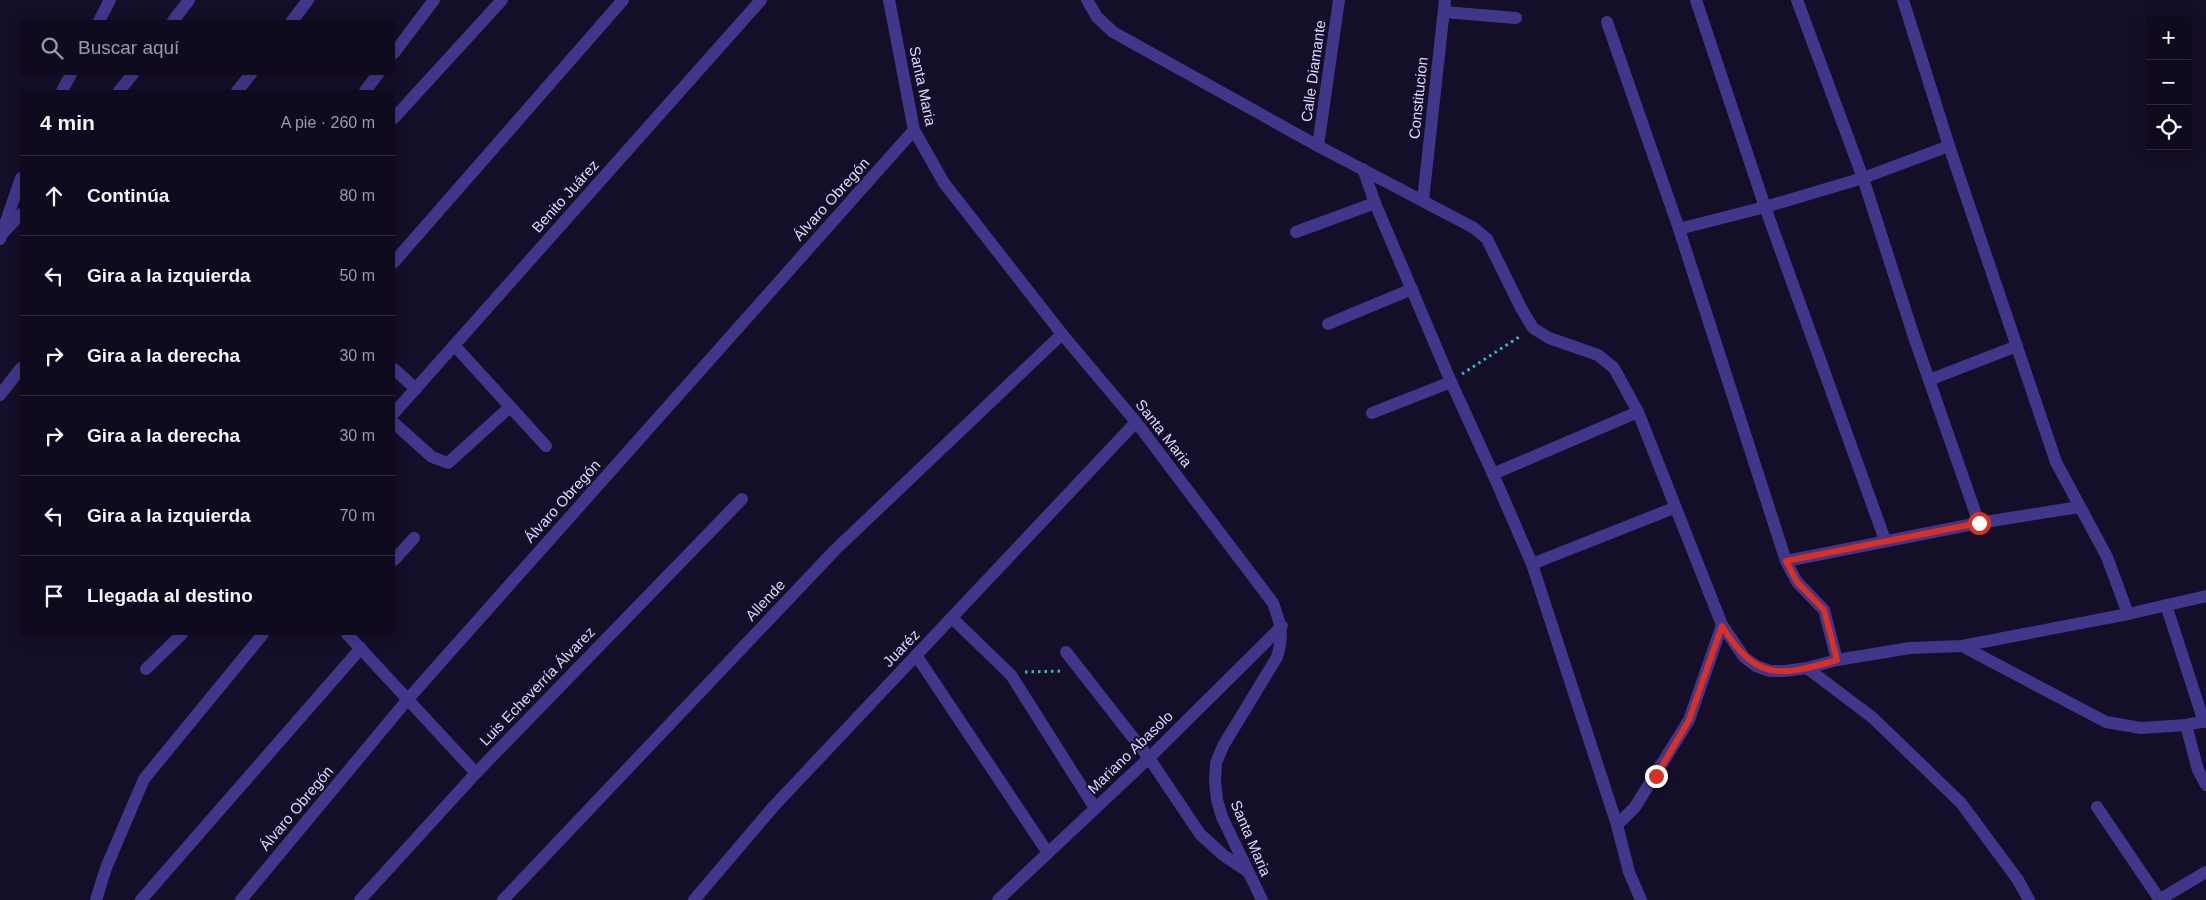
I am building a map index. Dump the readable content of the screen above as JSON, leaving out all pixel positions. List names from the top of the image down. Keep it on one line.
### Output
{"streets":{"street":["Calle Diamante","Santa Maria","Constitucion","Benito Juárez","Álvaro Obregón","Allende","Juaréz","Luis Echeverría Álvarez","Mariano Abasolo"]},"crossings":[["Santa Maria","Álvaro Obregón"],["Santa Maria","Allende"],["Santa Maria","Juaréz"],["Santa Maria","Mariano Abasolo"]],"page":{"map_buttons":["+","−"],"search":"Buscar aquí","heading":["4 min","A pie · 260 m"],"list":[["Continúa","80 m"],["Gira a la izquierda","50 m"],["Gira a la derecha","30 m"],["Gira a la derecha","30 m"],["Gira a la izquierda","70 m"],"Llegada al destino"]}}
